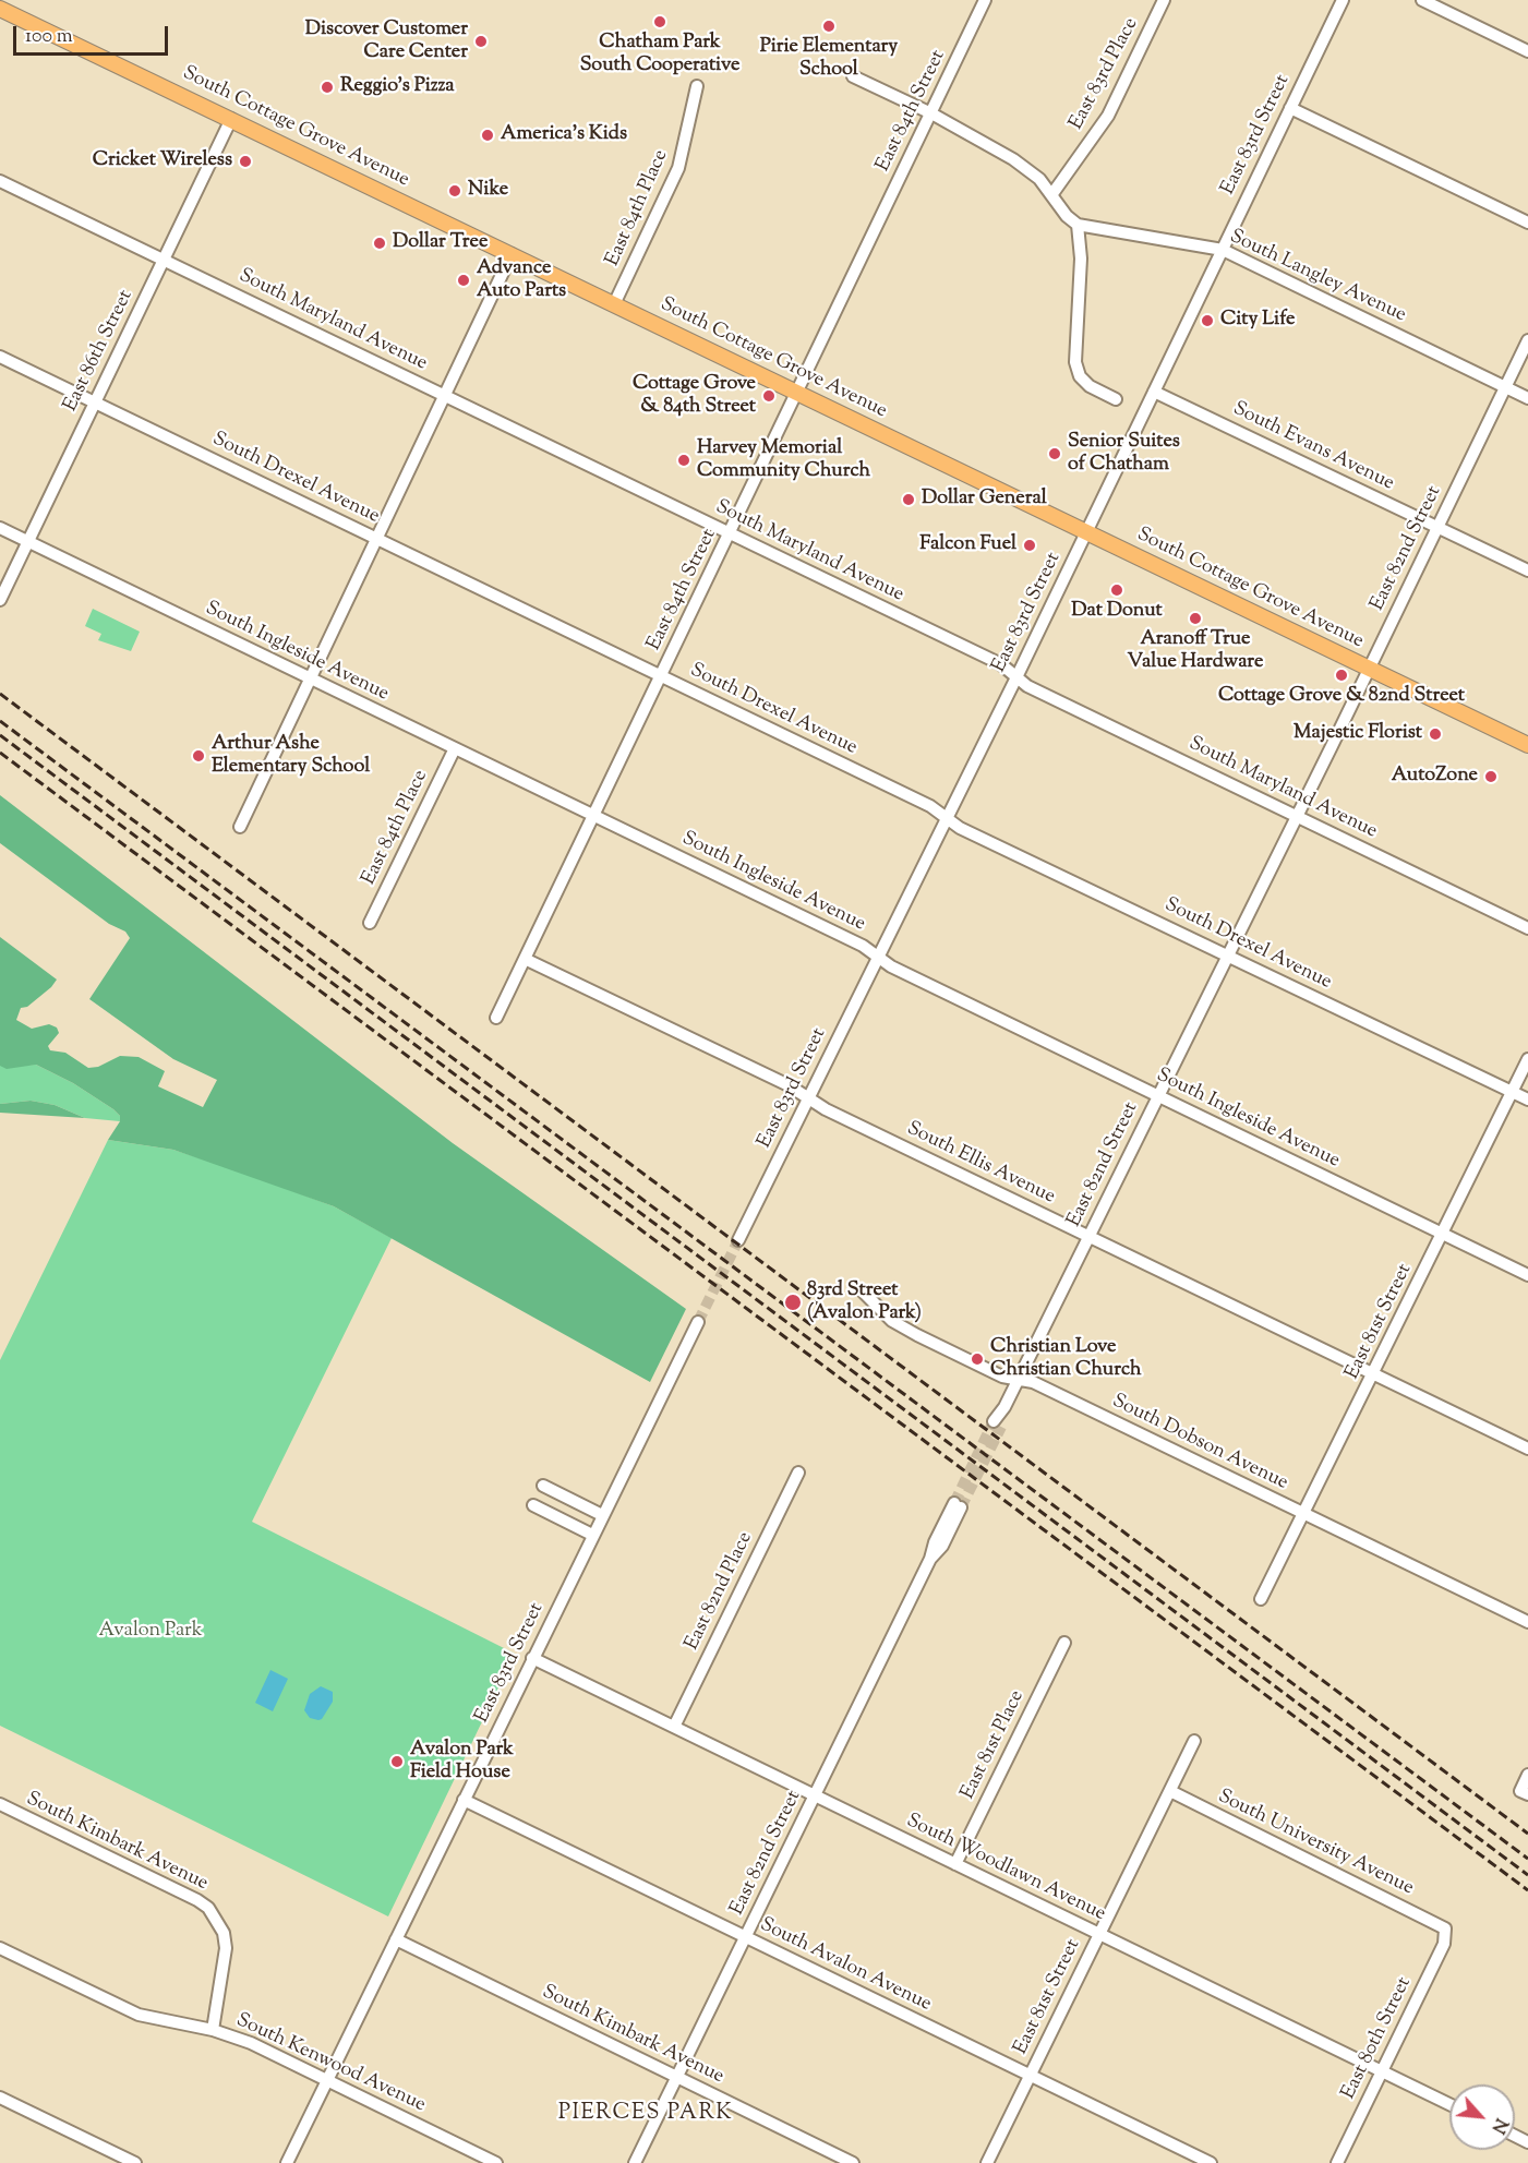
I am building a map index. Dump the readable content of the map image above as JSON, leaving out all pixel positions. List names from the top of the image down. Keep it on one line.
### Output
{"streets":{"main road":["South Cottage Grove Avenue"],"street":["East 83rd Place","East 84th Street","East 83rd Street","East 84th Place","South Langley Avenue","South Maryland Avenue","East 86th Street","South Evans Avenue","South Drexel Avenue","East 82nd Street","South Ingleside Avenue","South Ellis Avenue","East 81st Street","South Dobson Avenue","East 82nd Place","East 81st Place","South Kimbark Avenue","South University Avenue","South Woodlawn Avenue","South Avalon Avenue","East 80th Street","South Kenwood Avenue"]},"crossings":[["East 84th Street","South Cottage Grove Avenue"],["East 84th Street","South Maryland Avenue"],["East 84th Street","South Drexel Avenue"],["East 84th Street","South Ingleside Avenue"],["East 84th Street","South Ellis Avenue"],["South Cottage Grove Avenue","East 83rd Street"],["South Cottage Grove Avenue","East 84th Place"],["South Cottage Grove Avenue","East 86th Street"],["South Cottage Grove Avenue","East 82nd Street"],["East 83rd Street","South Langley Avenue"],["East 83rd Street","South Maryland Avenue"],["East 83rd Street","South Evans Avenue"],["East 83rd Street","South Drexel Avenue"],["East 83rd Street","South Ingleside Avenue"],["East 83rd Street","South Ellis Avenue"],["East 83rd Street","South Kimbark Avenue"],["East 83rd Street","South Woodlawn Avenue"],["East 83rd Street","South Avalon Avenue"],["East 83rd Street","South Kenwood Avenue"],["East 84th Place","South Ingleside Avenue"],["South Langley Avenue","East 82nd Street"],["South Maryland Avenue","East 86th Street"],["South Maryland Avenue","East 82nd Street"],["East 86th Street","South Drexel Avenue"],["East 86th Street","South Ingleside Avenue"],["South Evans Avenue","East 82nd Street"],["South Drexel Avenue","East 82nd Street"],["South Drexel Avenue","East 81st Street"],["East 82nd Street","South Ingleside Avenue"],["East 82nd Street","South Ellis Avenue"],["East 82nd Street","South Dobson Avenue"],["East 82nd Street","South Kimbark Avenue"],["East 82nd Street","South Woodlawn Avenue"],["East 82nd Street","South Avalon Avenue"],["South Ingleside Avenue","East 81st Street"],["South Ellis Avenue","East 81st Street"],["East 81st Street","South Dobson Avenue"],["East 81st Street","South University Avenue"],["East 81st Street","South Woodlawn Avenue"],["East 81st Street","South Avalon Avenue"],["East 82nd Place","South Woodlawn Avenue"],["East 81st Place","South Woodlawn Avenue"],["South Kimbark Avenue","South Kenwood Avenue"],["South University Avenue","East 80th Street"],["South Woodlawn Avenue","East 80th Street"]],"districts":["PIERCES PARK"],"parks":["Avalon Park"],"places":["Chatham Park South Cooperative","Pirie Elementary School","Discover Customer Care Center","Reggio's Pizza","America's Kids","Cricket Wireless","Nike","Dollar Tree","Advance Auto Parts","City Life","Cottage Grove & 84th Street","Senior Suites of Chatham","Harvey Memorial Community Church","Dollar General","Falcon Fuel","Dat Donut","Aranoff True Value Hardware","Cottage Grove & 82nd Street","Majestic Florist","Arthur Ashe Elementary School","AutoZone","83rd Street (Avalon Park)","Christian Love Christian Church","Avalon Park Field House"],"scale_bar":"100 m","north":"bottom right"}
